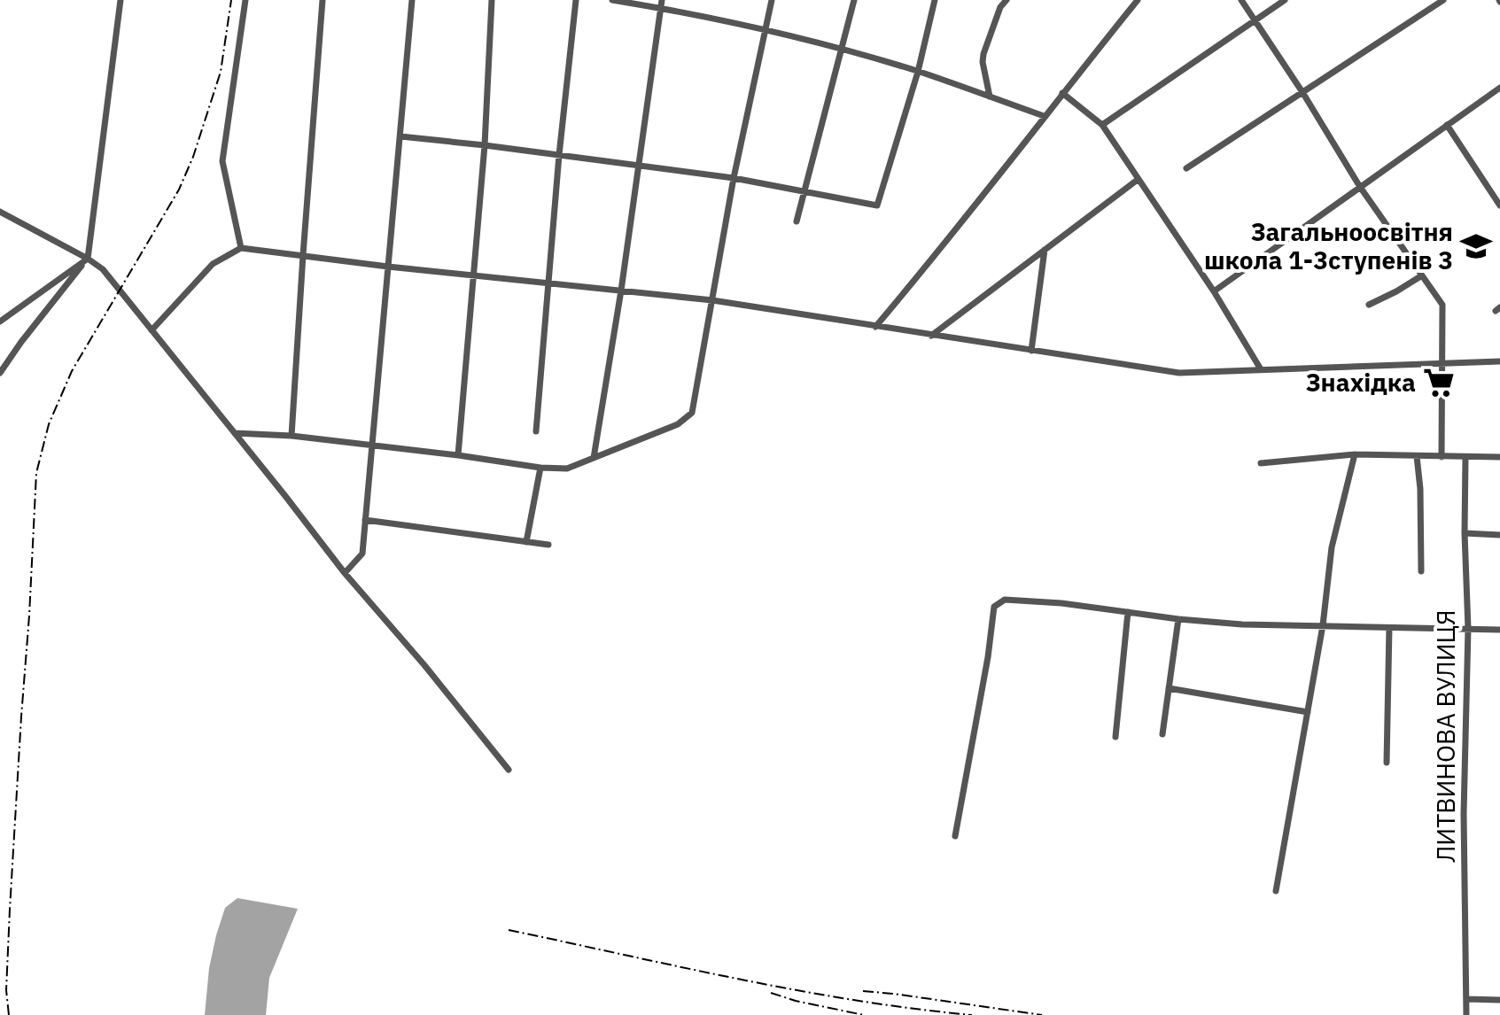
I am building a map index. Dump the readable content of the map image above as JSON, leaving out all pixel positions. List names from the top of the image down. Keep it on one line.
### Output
{"streets":{"street":["ЛИТВИНОВА ВУЛИЦЯ"]},"places":{"school or university":["Загальноосвiтня школа 1-3ступенiв 3"],"supermarket":["Знахідка"]}}
